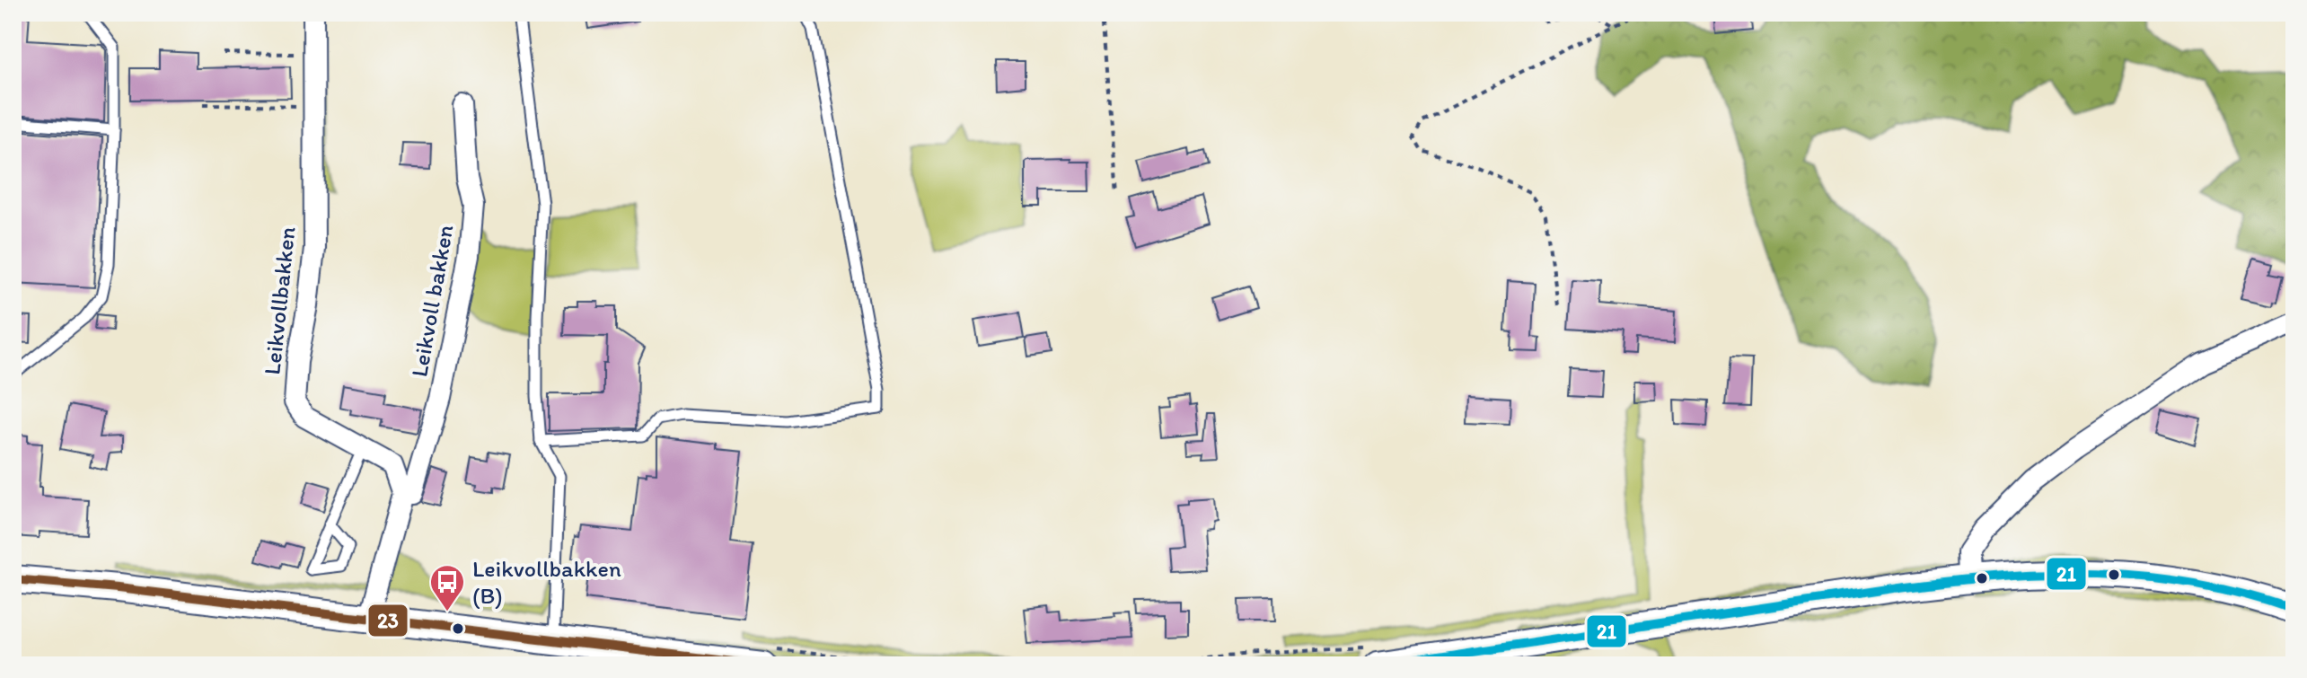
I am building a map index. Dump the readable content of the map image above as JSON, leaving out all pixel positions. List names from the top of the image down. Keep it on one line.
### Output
{"streets":{"street":["Leikvollbakken","Leikvoll bakken"]},"crossings":[["Leikvollbakken","Leikvoll bakken"]],"places":{"bus stop":["Leikvollbakken (B)"]},"lines":["transit line 21","transit line 23"]}
